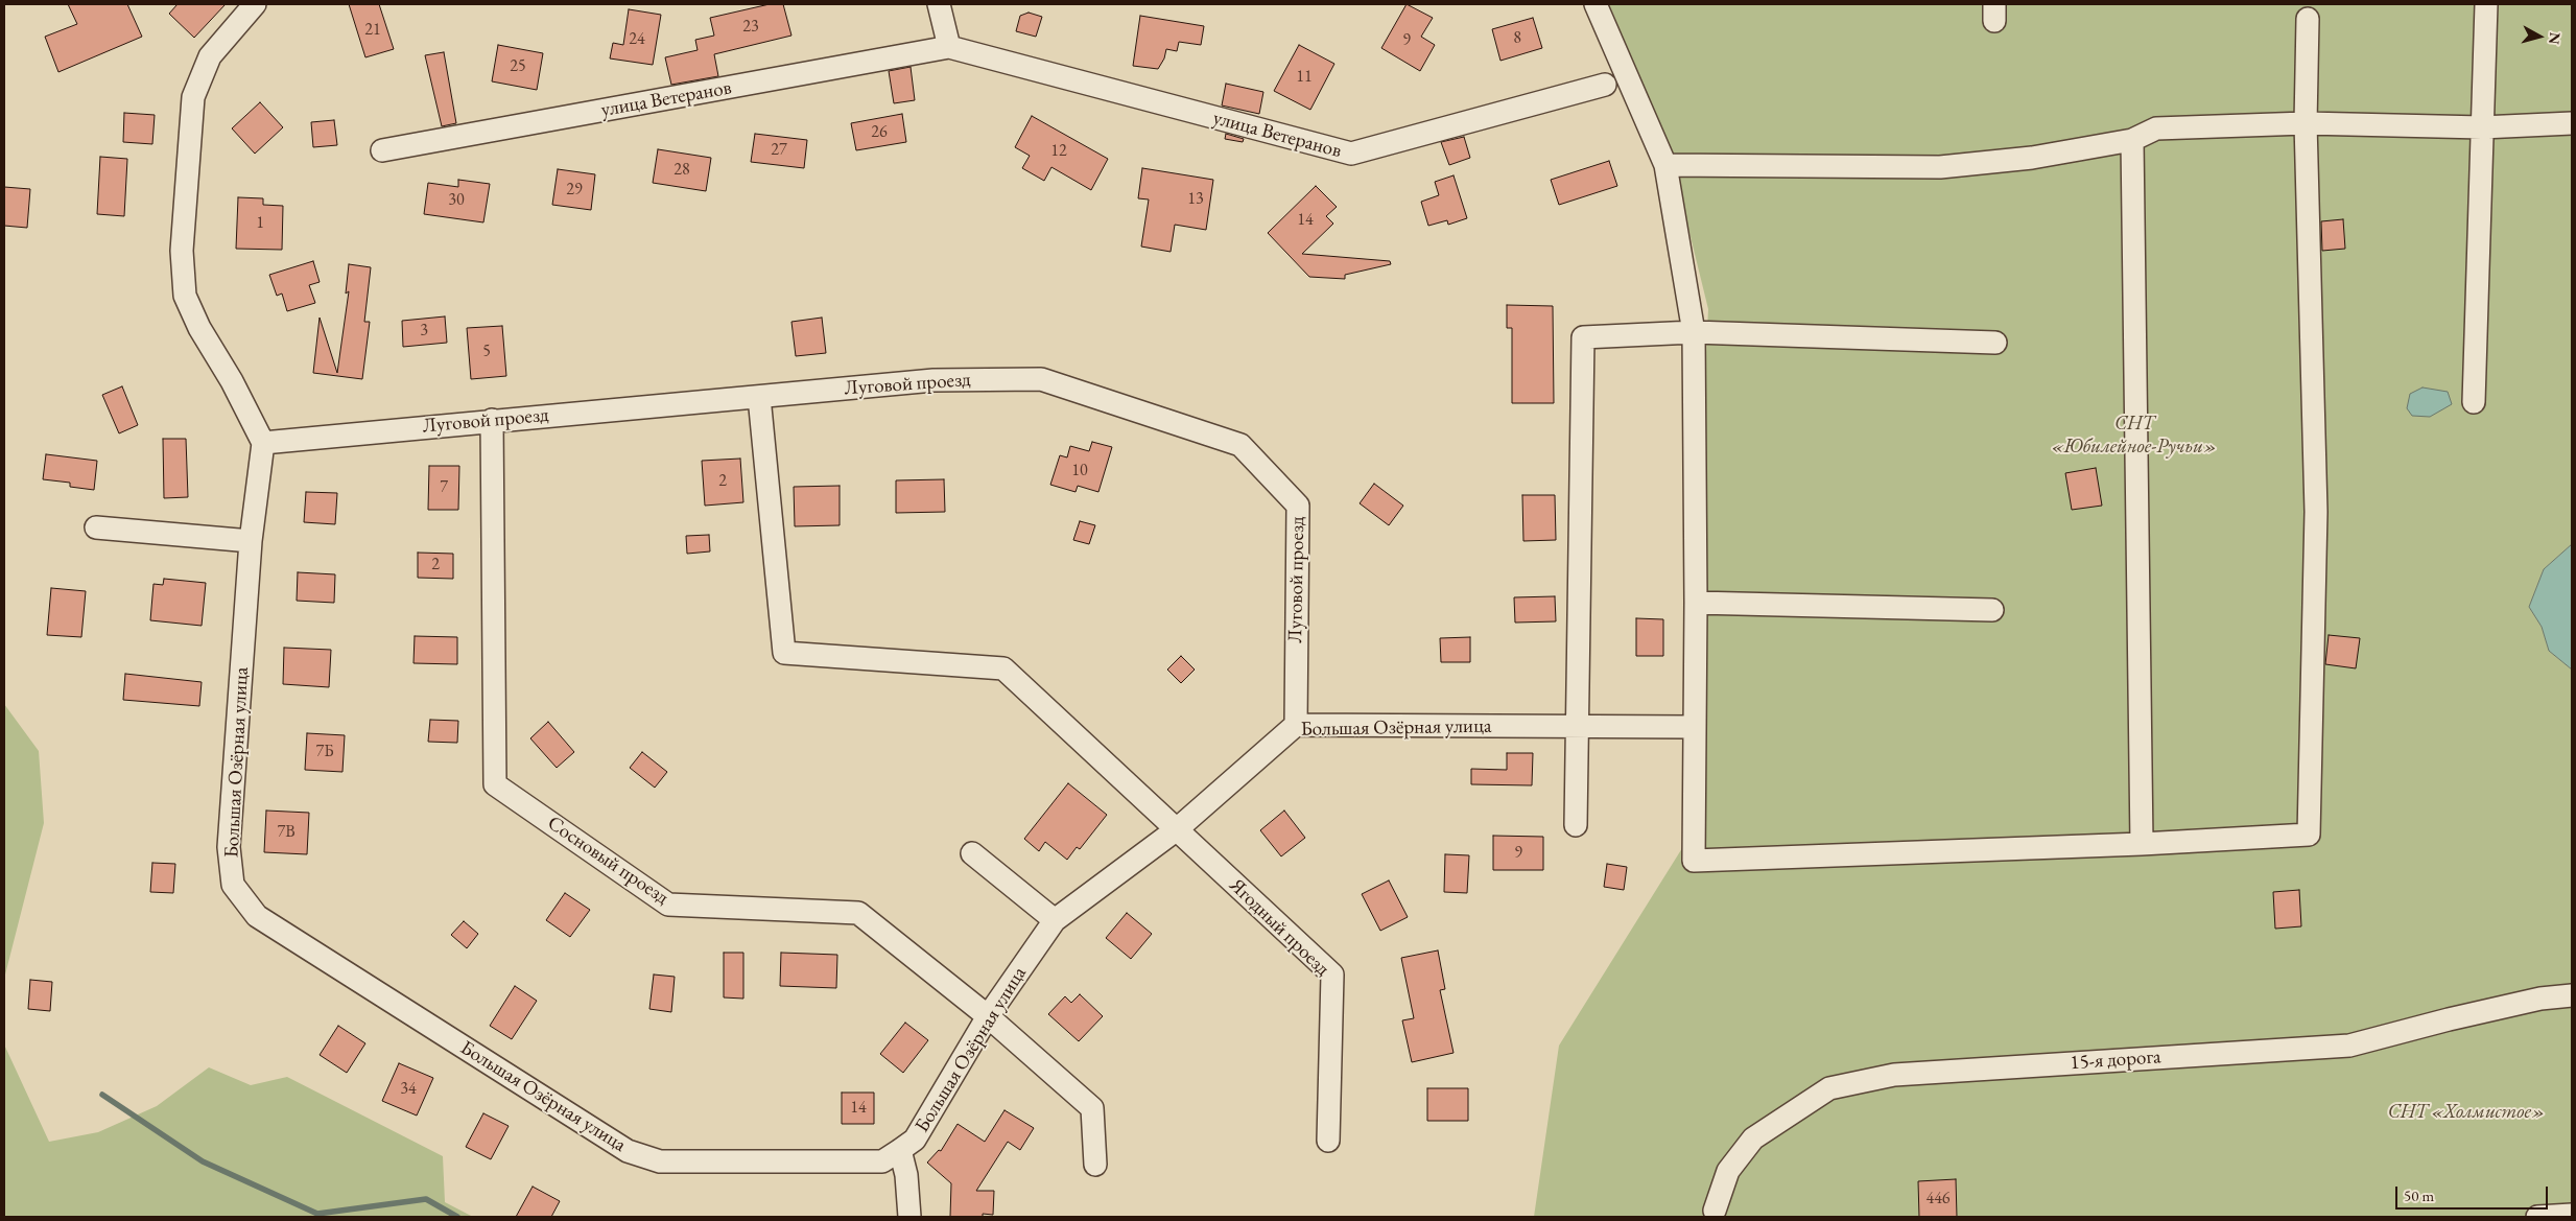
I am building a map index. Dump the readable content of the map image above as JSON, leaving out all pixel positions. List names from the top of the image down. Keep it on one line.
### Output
{"streets":{"street":["улица Ветеранов","Луговой проезд","Большая Озёрная улица","Сосновый проезд","Ягодный проезд","15-я дорога"]},"crossings":[["Луговой проезд","Большая Озёрная улица"],["Луговой проезд","Сосновый проезд"],["Луговой проезд","Ягодный проезд"],["Большая Озёрная улица","Сосновый проезд"],["Большая Озёрная улица","Ягодный проезд"]],"parks":["СНТ «Юбилейное-Ручьи»","СНТ «Холмистое»"],"house_numbers":["23","21","8","24","9","25","11","26","27","12","28","29","13","30","14","1","3","5","10","2","7","2","7Б","7В","9","34","14","446"],"scale_bar":"50 m","north":"right"}
